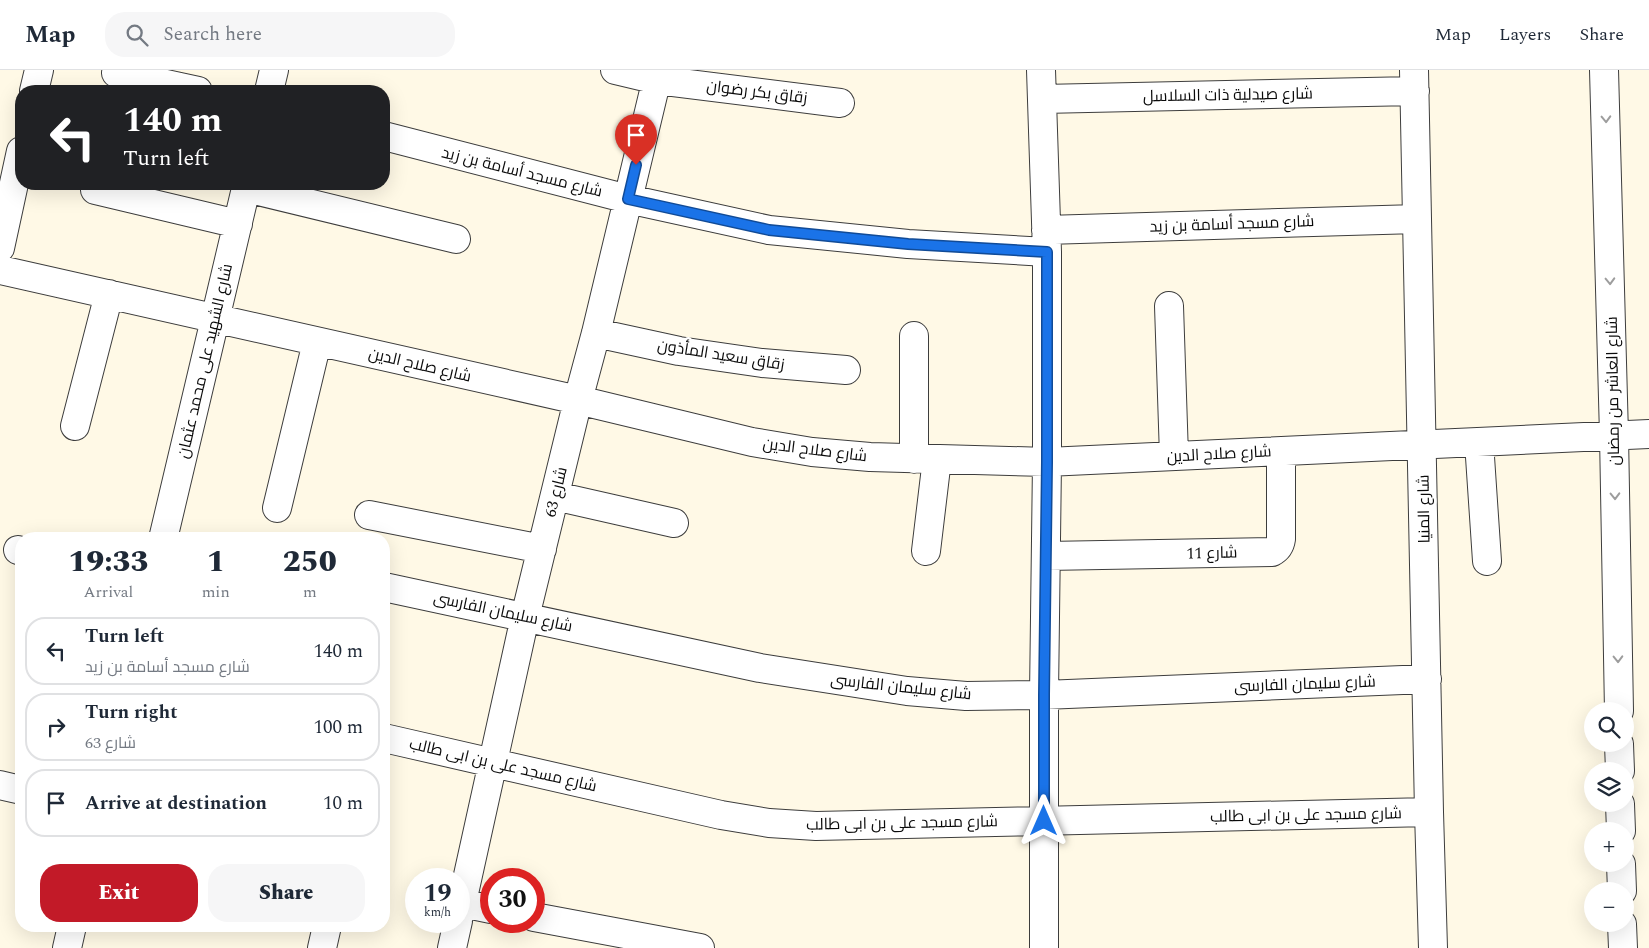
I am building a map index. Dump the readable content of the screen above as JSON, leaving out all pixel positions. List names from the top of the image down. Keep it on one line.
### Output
{"streets":{"street":["زقاق بكر رضوان","شارع صيدلية ذات السلاسل","شارع مسجد أسامة بن زيد","زقاق سعيد المأذون","شارع الشهيد على محمد عثمان","شارع صلاح الدين","شارع العاشر من رمضان","شارع 63","شارع المنيا","شارع 11","شارع سليمان الفارسى","شارع مسجد على بن ابى طالب"]},"crossings":[["زقاق بكر رضوان","شارع 63"],["شارع صيدلية ذات السلاسل","شارع المنيا"],["شارع مسجد أسامة بن زيد","شارع 63"],["شارع مسجد أسامة بن زيد","شارع المنيا"],["زقاق سعيد المأذون","شارع 63"],["شارع الشهيد على محمد عثمان","شارع صلاح الدين"],["شارع صلاح الدين","شارع العاشر من رمضان"],["شارع صلاح الدين","شارع 63"],["شارع صلاح الدين","شارع المنيا"],["شارع صلاح الدين","شارع 11"],["شارع 63","شارع سليمان الفارسى"],["شارع 63","شارع مسجد على بن ابى طالب"],["شارع المنيا","شارع سليمان الفارسى"],["شارع المنيا","شارع مسجد على بن ابى طالب"]],"one_way":["شارع العاشر من رمضان"],"page":{"header":"Map","search":"Search here","nav":["Map","Layers","Share"],"turn":["140 m","Turn left"],"eta":["19:33","Arrival","1","min","250","m"],"list":[{"name":"Turn left","note":"شارع مسجد أسامة بن زيد","value":"140 m"},{"name":"Turn right","note":"شارع 63","value":"100 m"},{"name":"Arrive at destination","value":"10 m"}],"map_buttons":["+","−"],"buttons":["Exit","Share"],"speed":"19 km/h","limit":"30"}}
